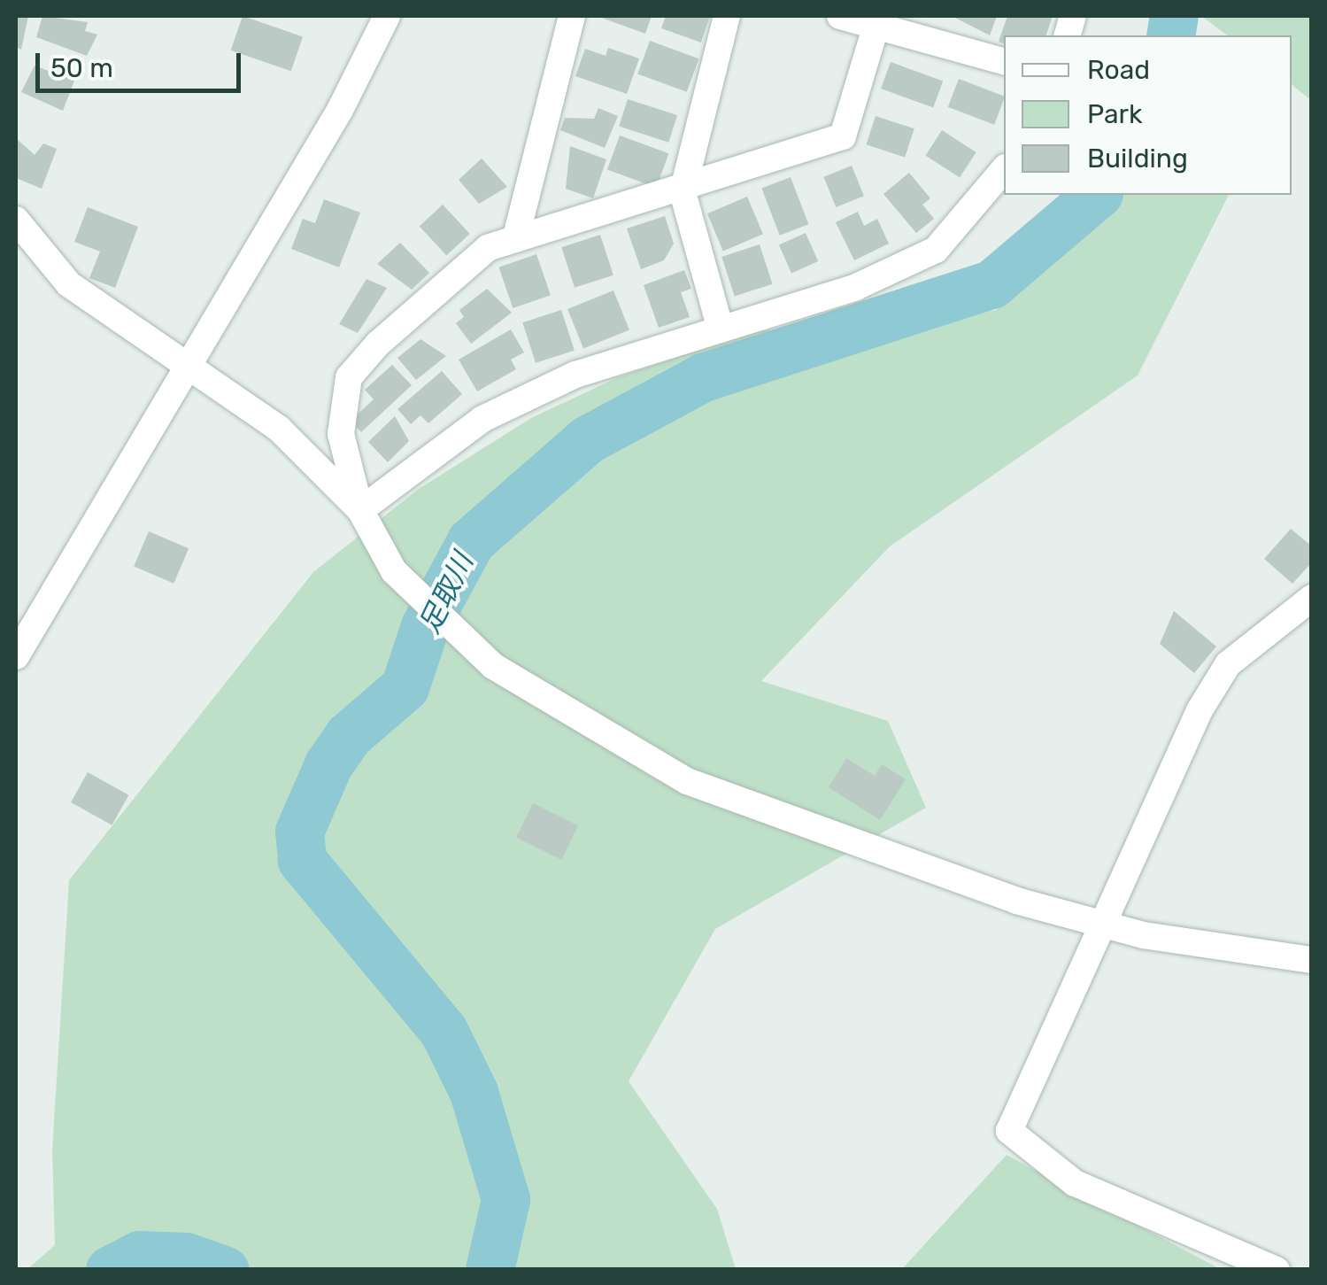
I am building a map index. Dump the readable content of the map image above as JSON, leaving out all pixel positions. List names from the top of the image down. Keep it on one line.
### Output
{"water":["足取川"],"legend":["Road","Park","Building"],"scale_bar":"50 m"}
